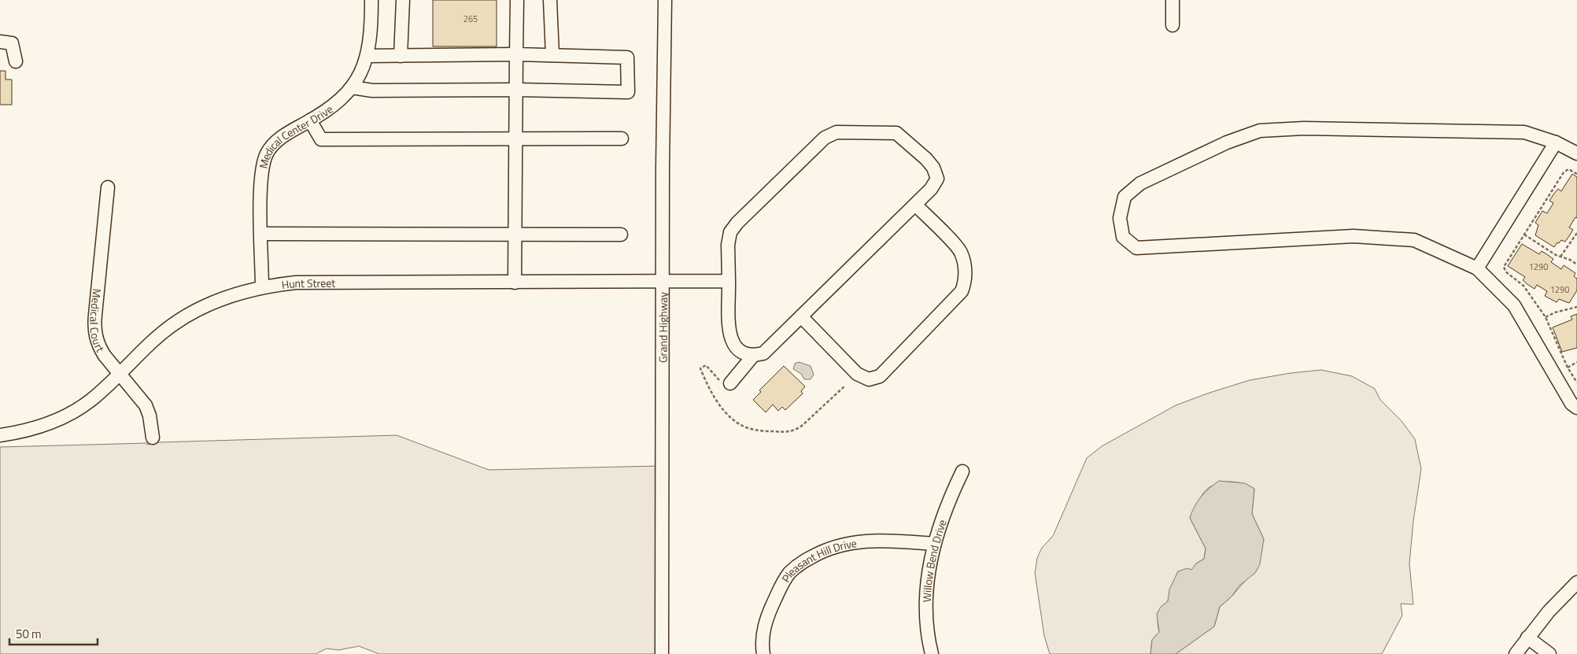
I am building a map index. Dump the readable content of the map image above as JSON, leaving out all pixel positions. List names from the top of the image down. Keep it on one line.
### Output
{"streets":{"street":["Medical Center Drive","Hunt Street","Medical Court","Grand Highway","Willow Bend Drive","Pleasant Hill Drive"]},"crossings":[["Medical Center Drive","Hunt Street"],["Hunt Street","Medical Court"],["Hunt Street","Grand Highway"],["Willow Bend Drive","Pleasant Hill Drive"]],"house_numbers":["265","1290","1290"],"scale_bar":"50 m"}
